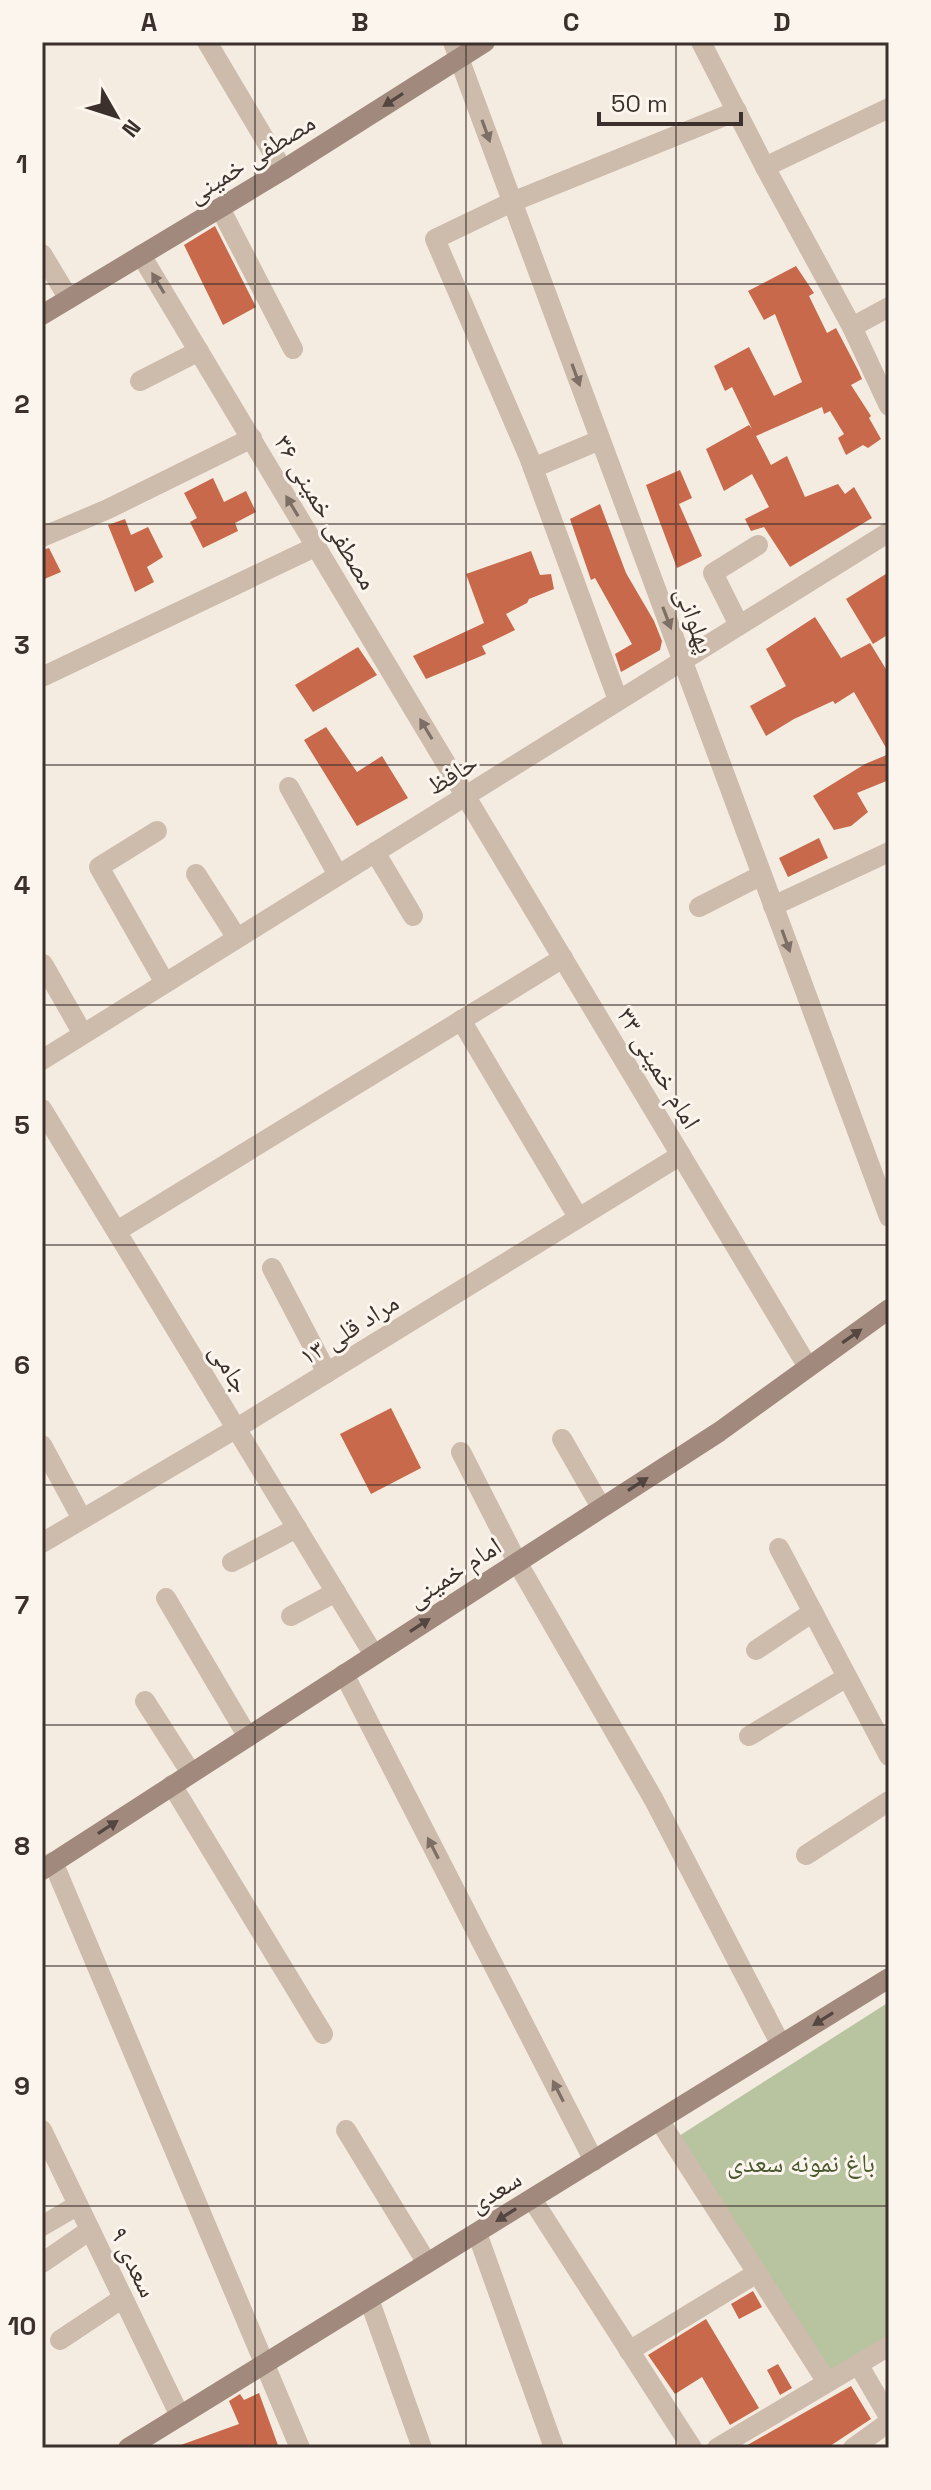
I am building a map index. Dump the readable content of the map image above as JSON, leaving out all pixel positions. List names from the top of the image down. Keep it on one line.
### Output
{"streets":{"main road":["مصطفی خمینی","امام خمینی","سعدی"],"street":["مصطفی خمینی ۳۶","پهلوانی","حافظ","امام خمینی ۳۳","مراد قلی ۱۳","جامی","سعدی ۹"]},"crossings":[["مصطفی خمینی","مصطفی خمینی ۳۶"],["مصطفی خمینی","پهلوانی"],["مصطفی خمینی ۳۶","حافظ"],["مصطفی خمینی ۳۶","امام خمینی ۳۳"],["پهلوانی","حافظ"],["حافظ","امام خمینی ۳۳"],["امام خمینی ۳۳","مراد قلی ۱۳"],["امام خمینی ۳۳","امام خمینی"],["مراد قلی ۱۳","جامی"],["جامی","امام خمینی"],["سعدی","سعدی ۹"]],"one_way":["مصطفی خمینی","پهلوانی","امام خمینی"],"parks":["باغ نمونه سعدی"],"scale_bar":"50 m","north":"bottom right","grid":{"columns":["A","B","C","D"],"rows":["1","2","3","4","5","6","7","8","9","10"]}}
